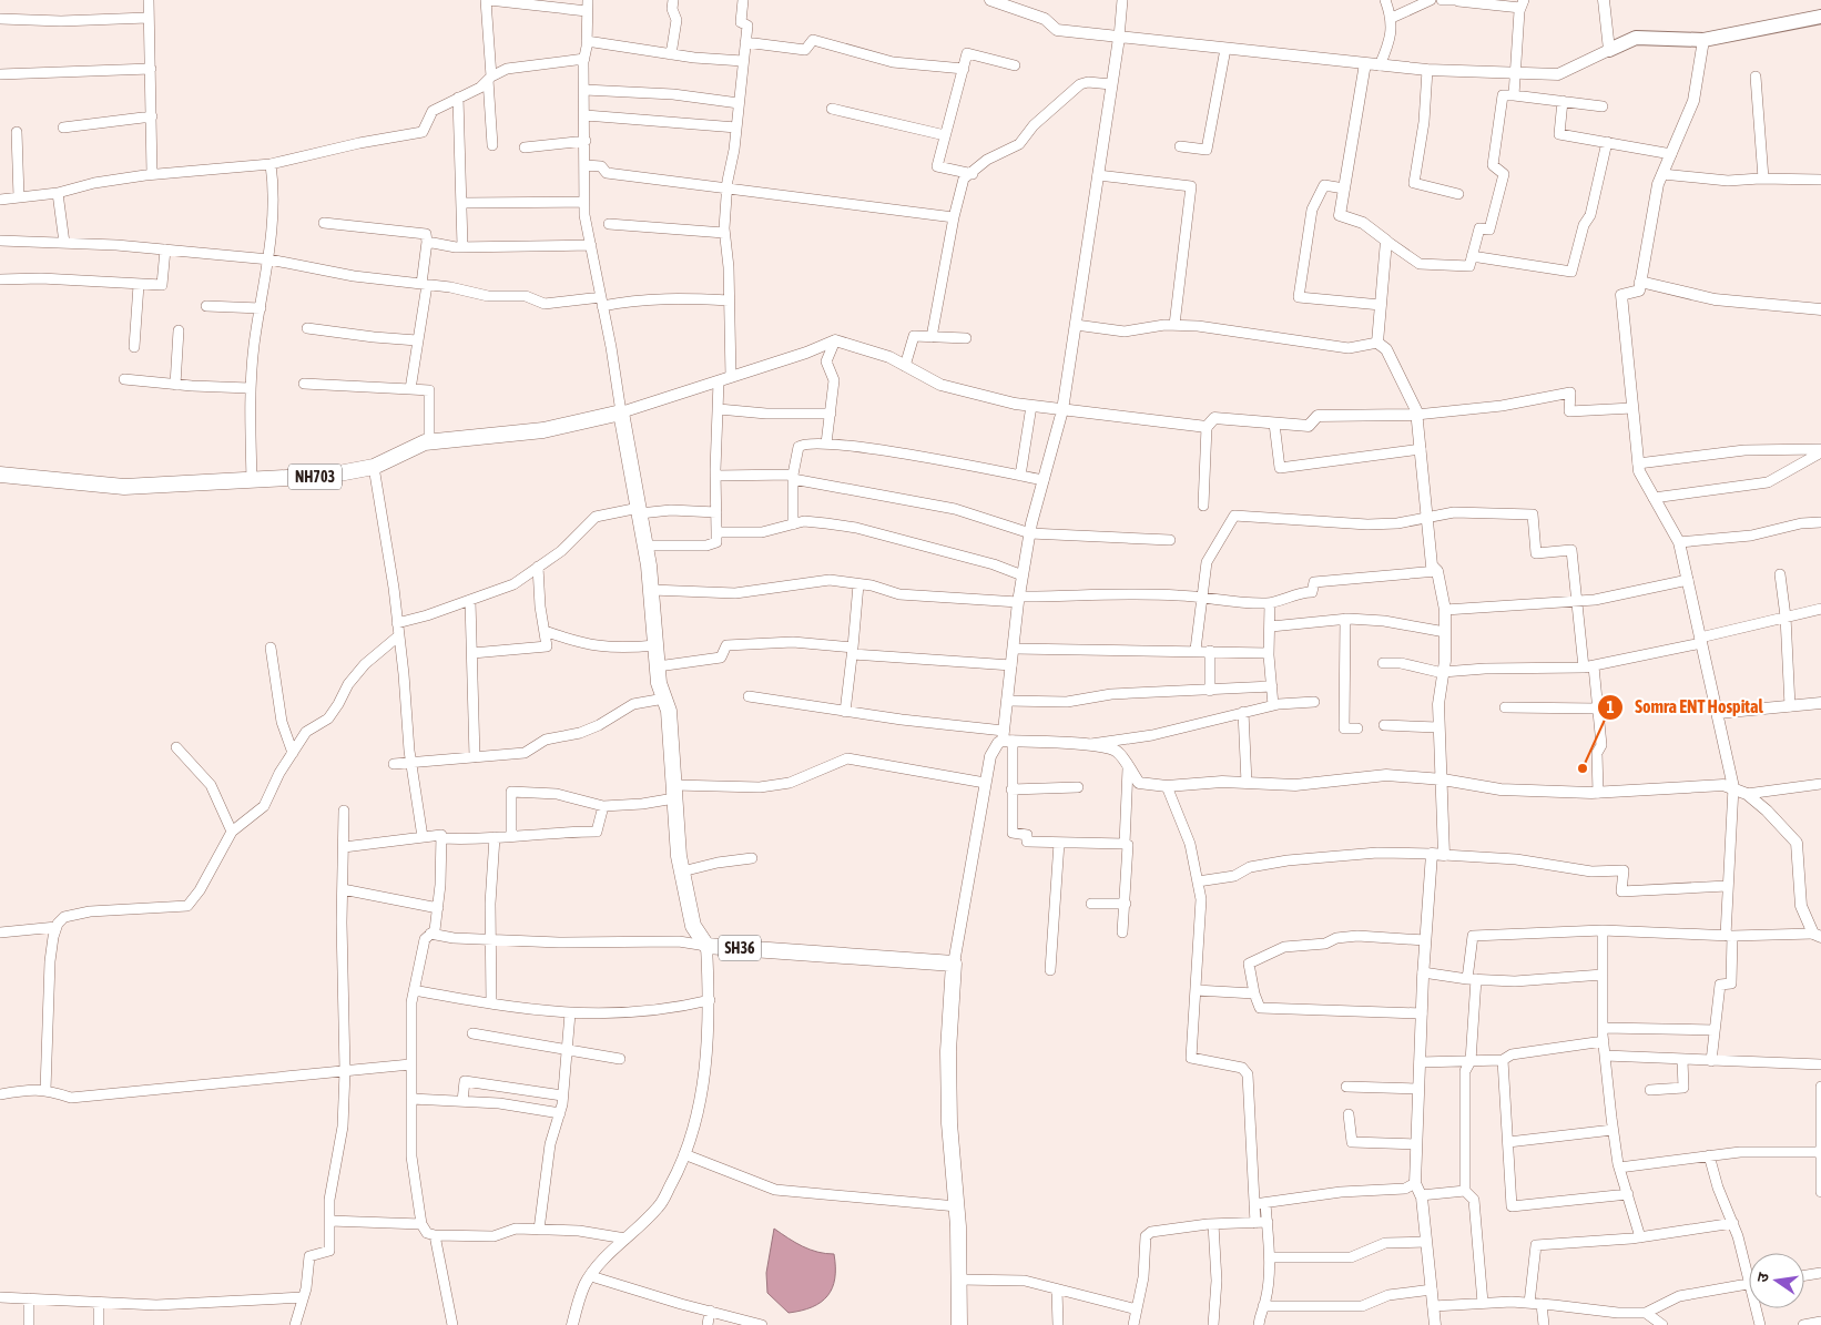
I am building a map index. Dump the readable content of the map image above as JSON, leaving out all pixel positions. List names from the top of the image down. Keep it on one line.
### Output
{"streets":{"highway":["NH703","SH36"]},"crossings":[["NH703","SH36"]],"places":["Somra ENT Hospital"],"north":"left"}
